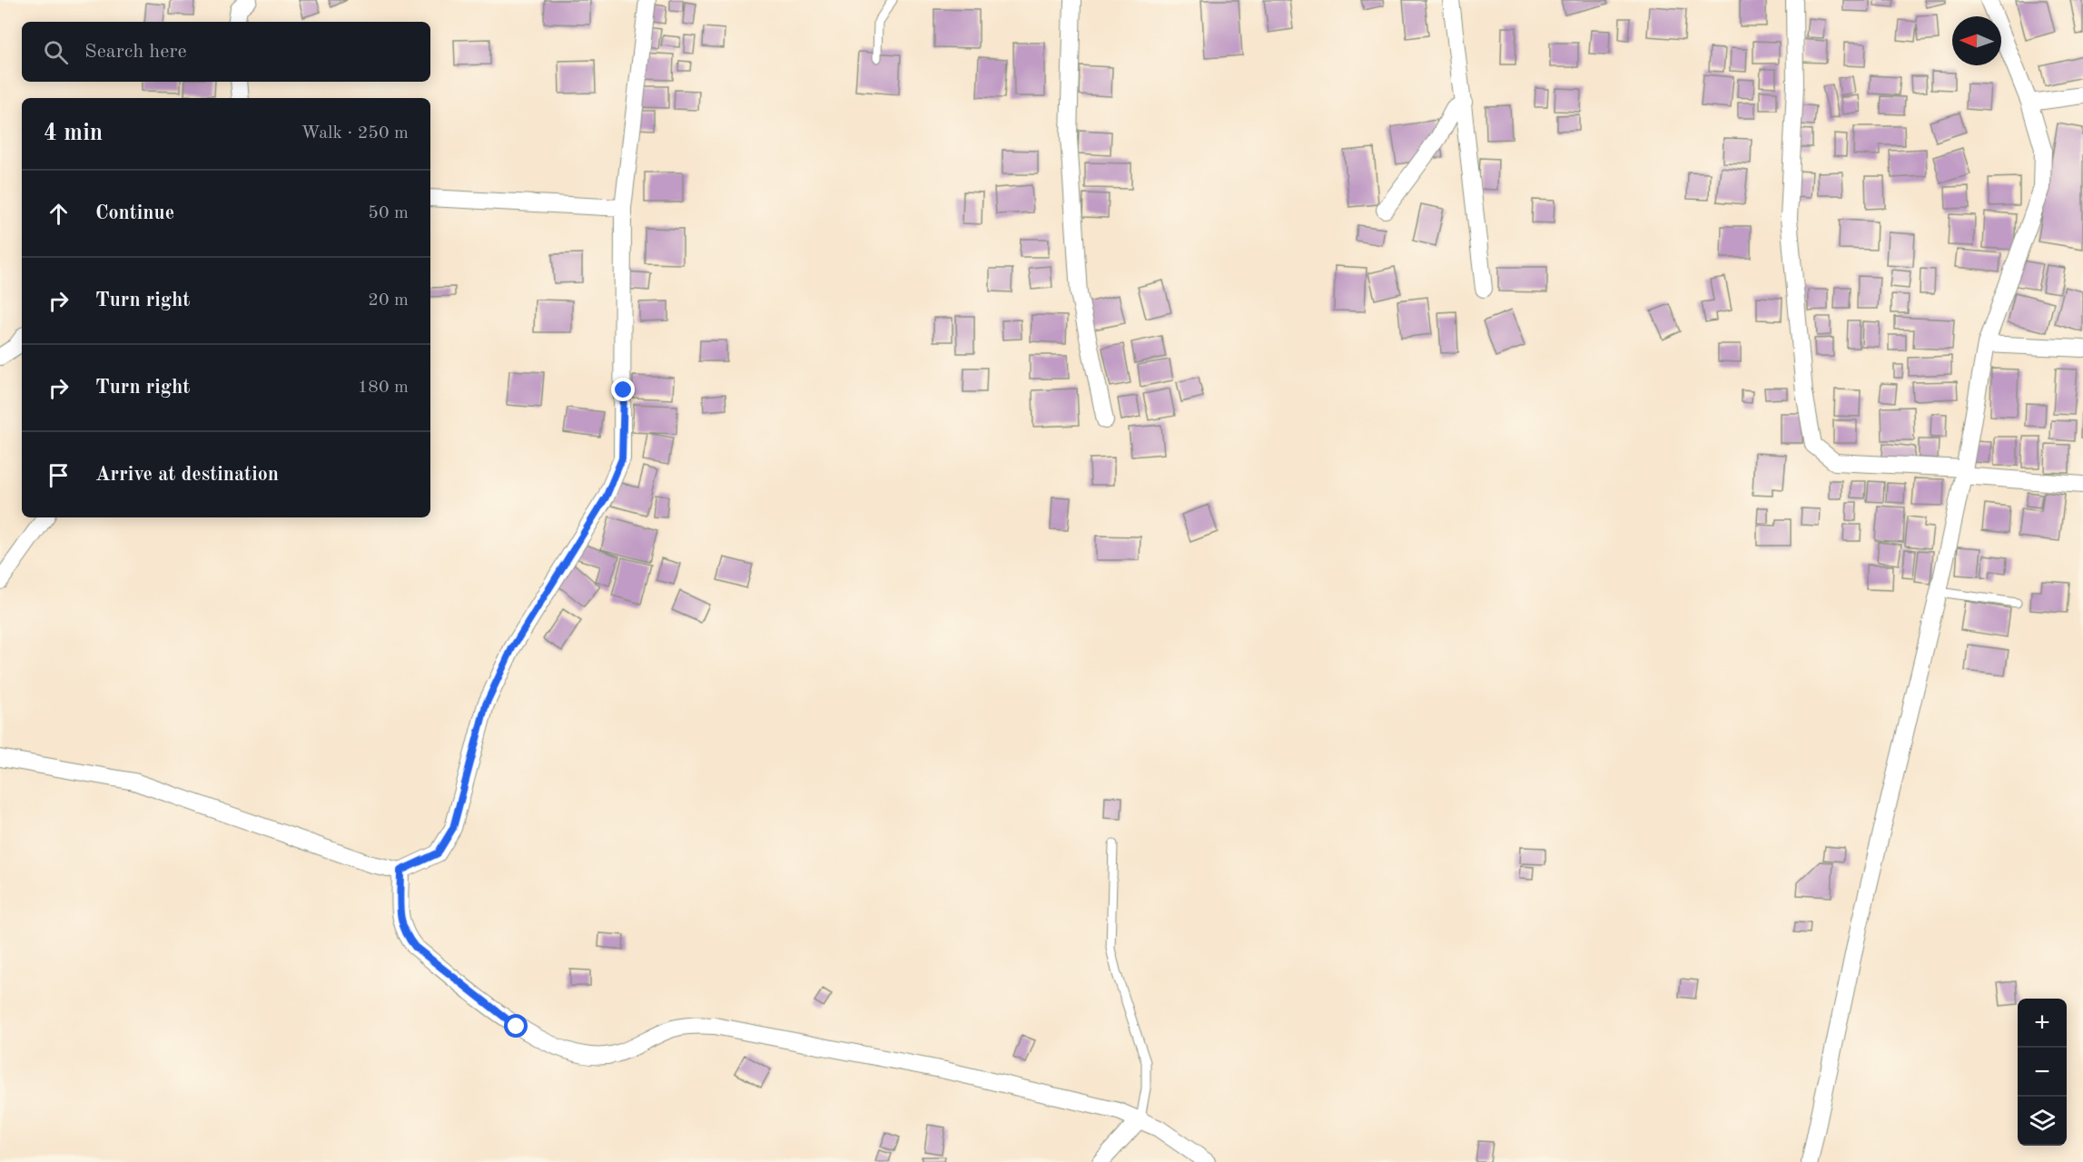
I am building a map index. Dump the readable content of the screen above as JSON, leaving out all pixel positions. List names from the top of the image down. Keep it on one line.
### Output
{"north":"left","page":{"search":"Search here","heading":["4 min","Walk · 250 m"],"list":[["Continue","50 m"],["Turn right","20 m"],["Turn right","180 m"],"Arrive at destination"],"map_buttons":["+","−"]}}
